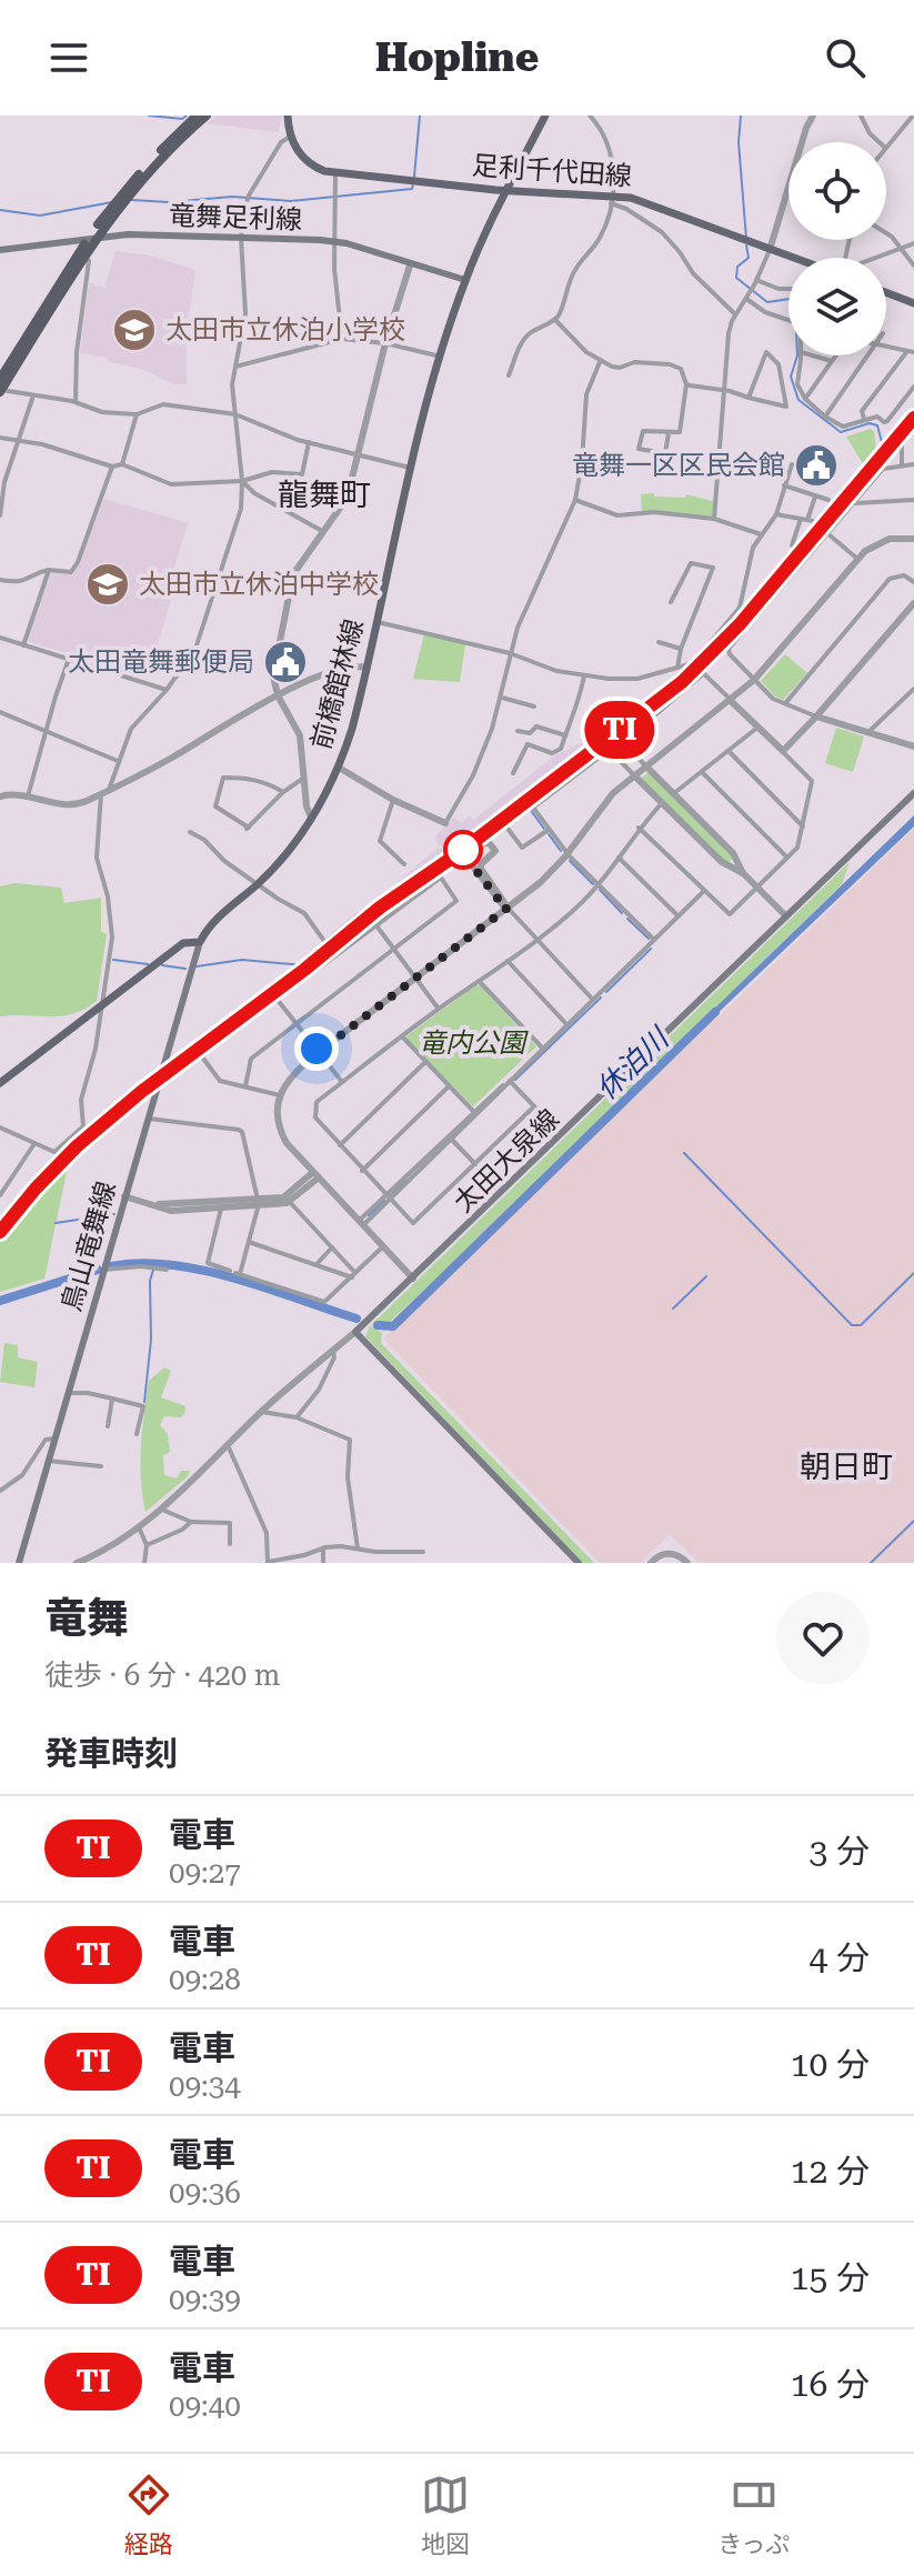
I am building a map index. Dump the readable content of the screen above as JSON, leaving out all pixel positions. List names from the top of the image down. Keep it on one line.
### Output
{"streets":{"main road":["足利千代田線","竜舞足利線","前橋館林線","太田大泉線","鳥山竜舞線"]},"crossings":[["足利千代田線","前橋館林線"],["竜舞足利線","前橋館林線"],["前橋館林線","鳥山竜舞線"]],"districts":["龍舞町","朝日町"],"water":["休泊川"],"parks":["竜内公園"],"places":{"school or university":["太田市立休泊小学校","太田市立休泊中学校"],"public building":["竜舞一区区民会館","太田竜舞郵便局"]},"page":{"header":"Hopline","on_map":"TI","heading":[["竜舞","徒歩 · 6 分 · 420 m"],"発車時刻"],"list":[{"mark":"TI","name":"電車","note":"09:27","value":"3 分"},{"mark":"TI","name":"電車","note":"09:28","value":"4 分"},{"mark":"TI","name":"電車","note":"09:34","value":"10 分"},{"mark":"TI","name":"電車","note":"09:36","value":"12 分"},{"mark":"TI","name":"電車","note":"09:39","value":"15 分"},{"mark":"TI","name":"電車","note":"09:40","value":"16 分"}],"tabs":["経路","地図","きっぷ"]}}
